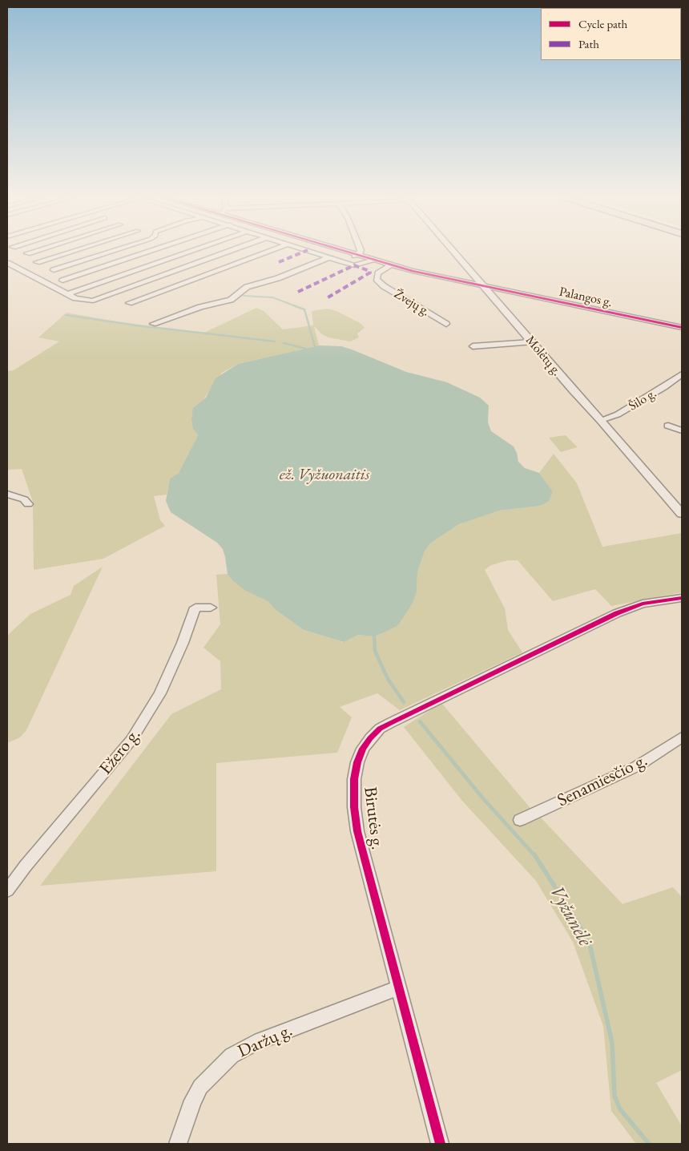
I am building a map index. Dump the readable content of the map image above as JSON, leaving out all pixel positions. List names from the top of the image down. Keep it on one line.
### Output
{"streets":{"street":["Palangos g.","Žvejų g.","Molėtų g.","Šilo g.","Ežero g.","Senamiesčio g.","Birutės g.","Daržų g."]},"crossings":[["Palangos g.","Žvejų g."],["Palangos g.","Molėtų g."],["Molėtų g.","Šilo g."],["Birutės g.","Daržų g."]],"water":["ež. Vyžuonaitis","Vyžunėlė"],"legend":["Cycle path","Path"]}
